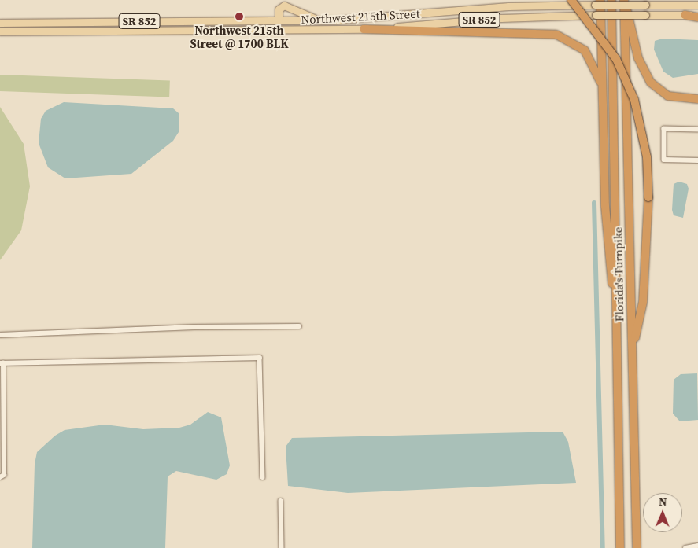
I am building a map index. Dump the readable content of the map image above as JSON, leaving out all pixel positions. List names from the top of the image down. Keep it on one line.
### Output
{"streets":{"highway":["Florida's Turnpike"],"main road":["Northwest 215th Street","SR 852"]},"places":["Northwest 215th Street @ 1700 BLK"],"north":"top"}
